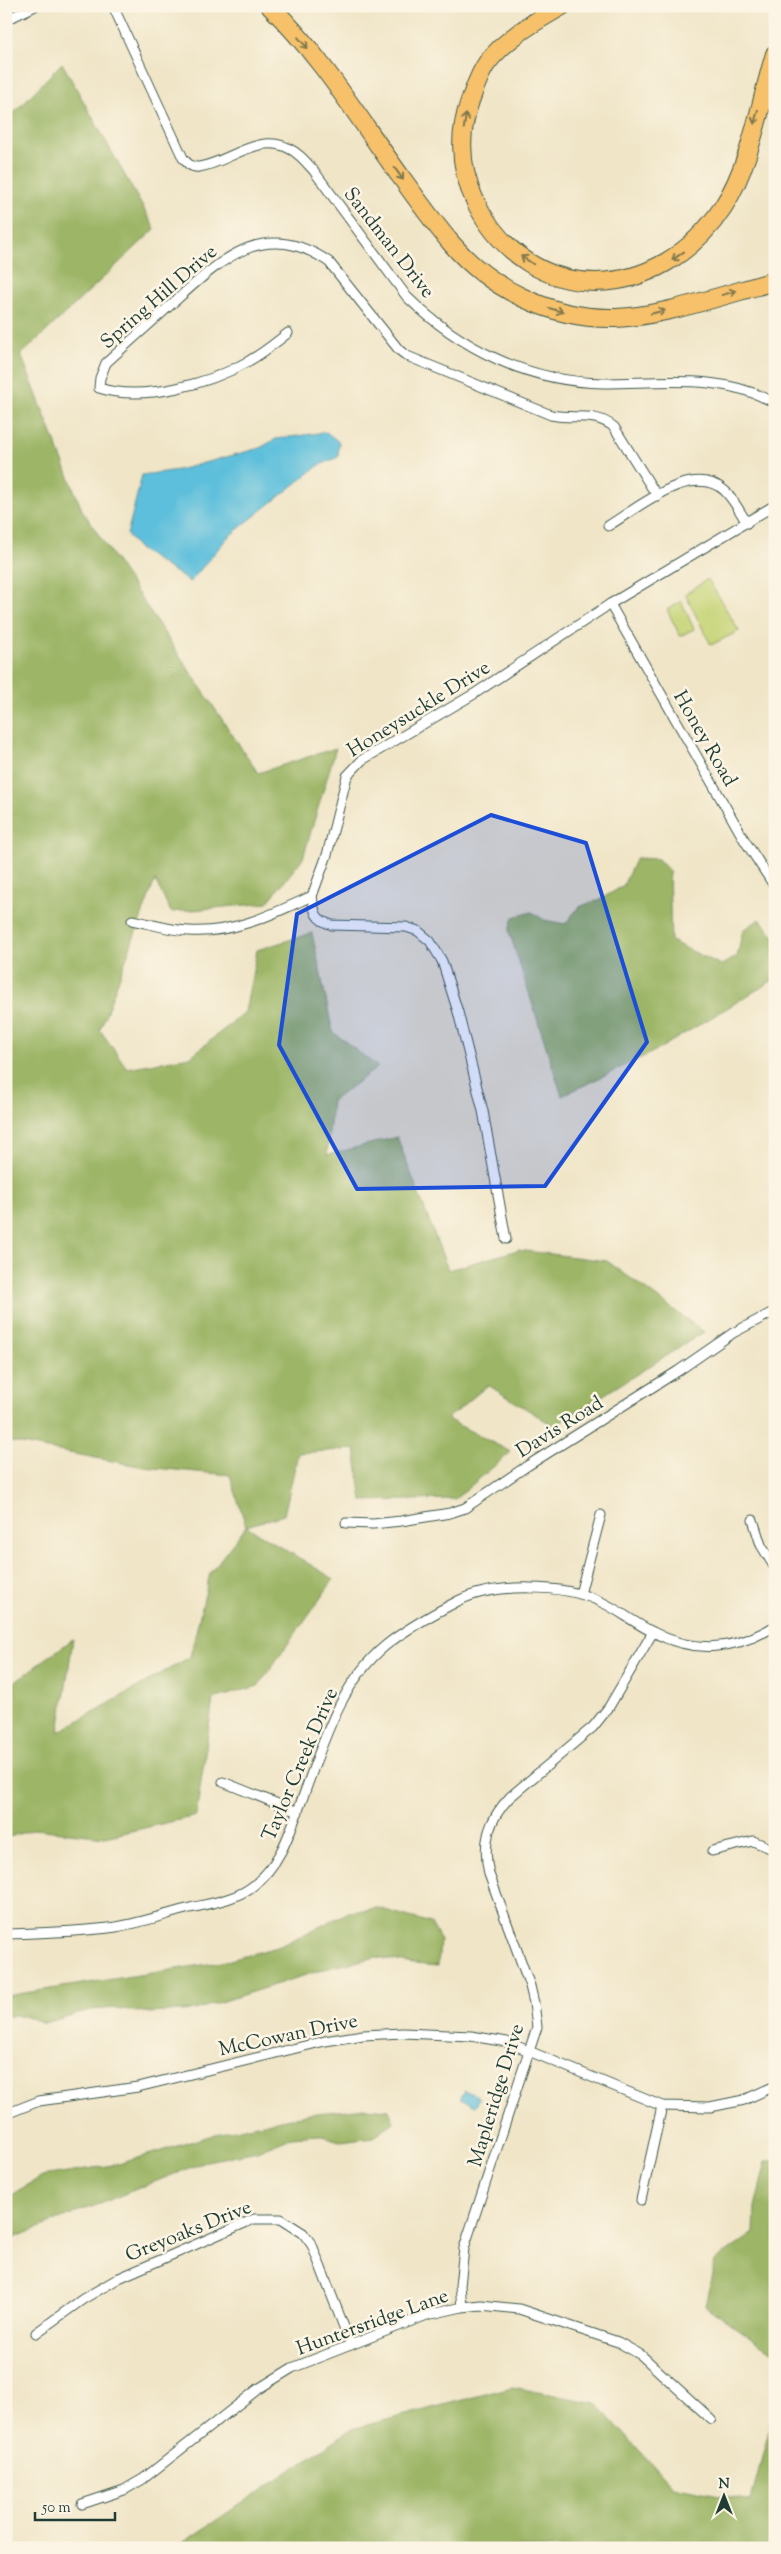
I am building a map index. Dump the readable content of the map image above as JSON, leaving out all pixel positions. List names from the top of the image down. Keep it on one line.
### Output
{"streets":{"street":["Sandman Drive","Spring Hill Drive","Honeysuckle Drive","Honey Road","Davis Road","Taylor Creek Drive","McCowan Drive","Mapleridge Drive","Greyoaks Drive","Huntersridge Lane"]},"crossings":[["Honeysuckle Drive","Honey Road"],["Taylor Creek Drive","Mapleridge Drive"],["McCowan Drive","Mapleridge Drive"],["Mapleridge Drive","Huntersridge Lane"],["Greyoaks Drive","Huntersridge Lane"]],"scale_bar":"50 m","north":"top"}
